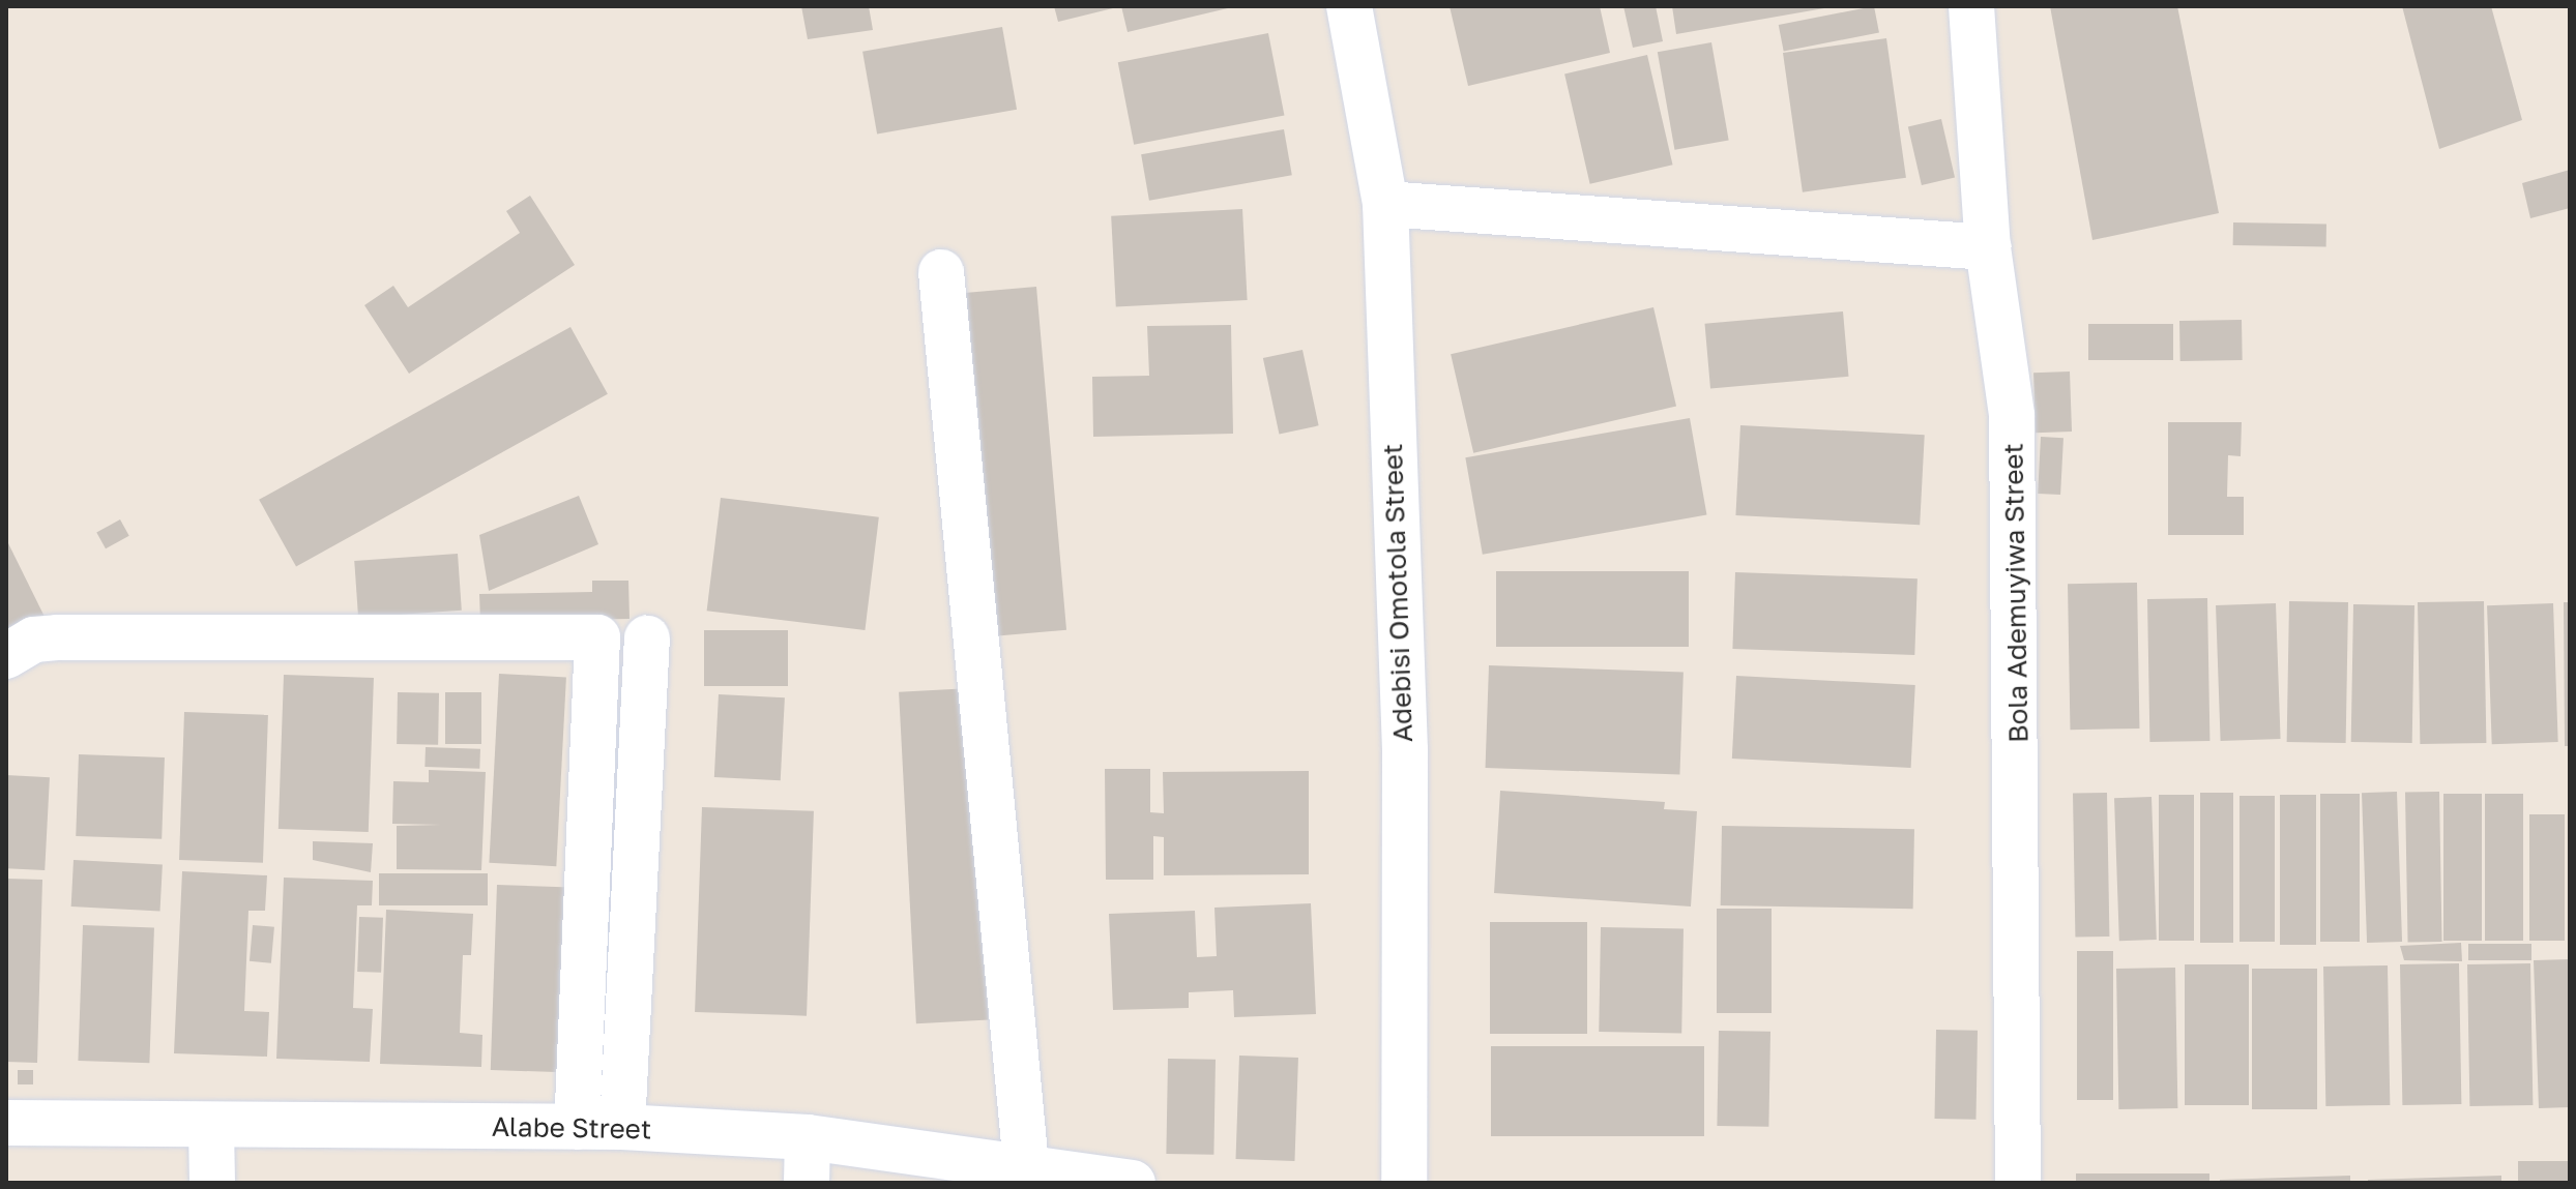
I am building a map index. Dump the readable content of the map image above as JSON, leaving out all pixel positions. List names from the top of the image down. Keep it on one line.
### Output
{"streets":{"street":["Adebisi Omotola Street","Bola Ademuyiwa Street","Alabe Street"]}}
